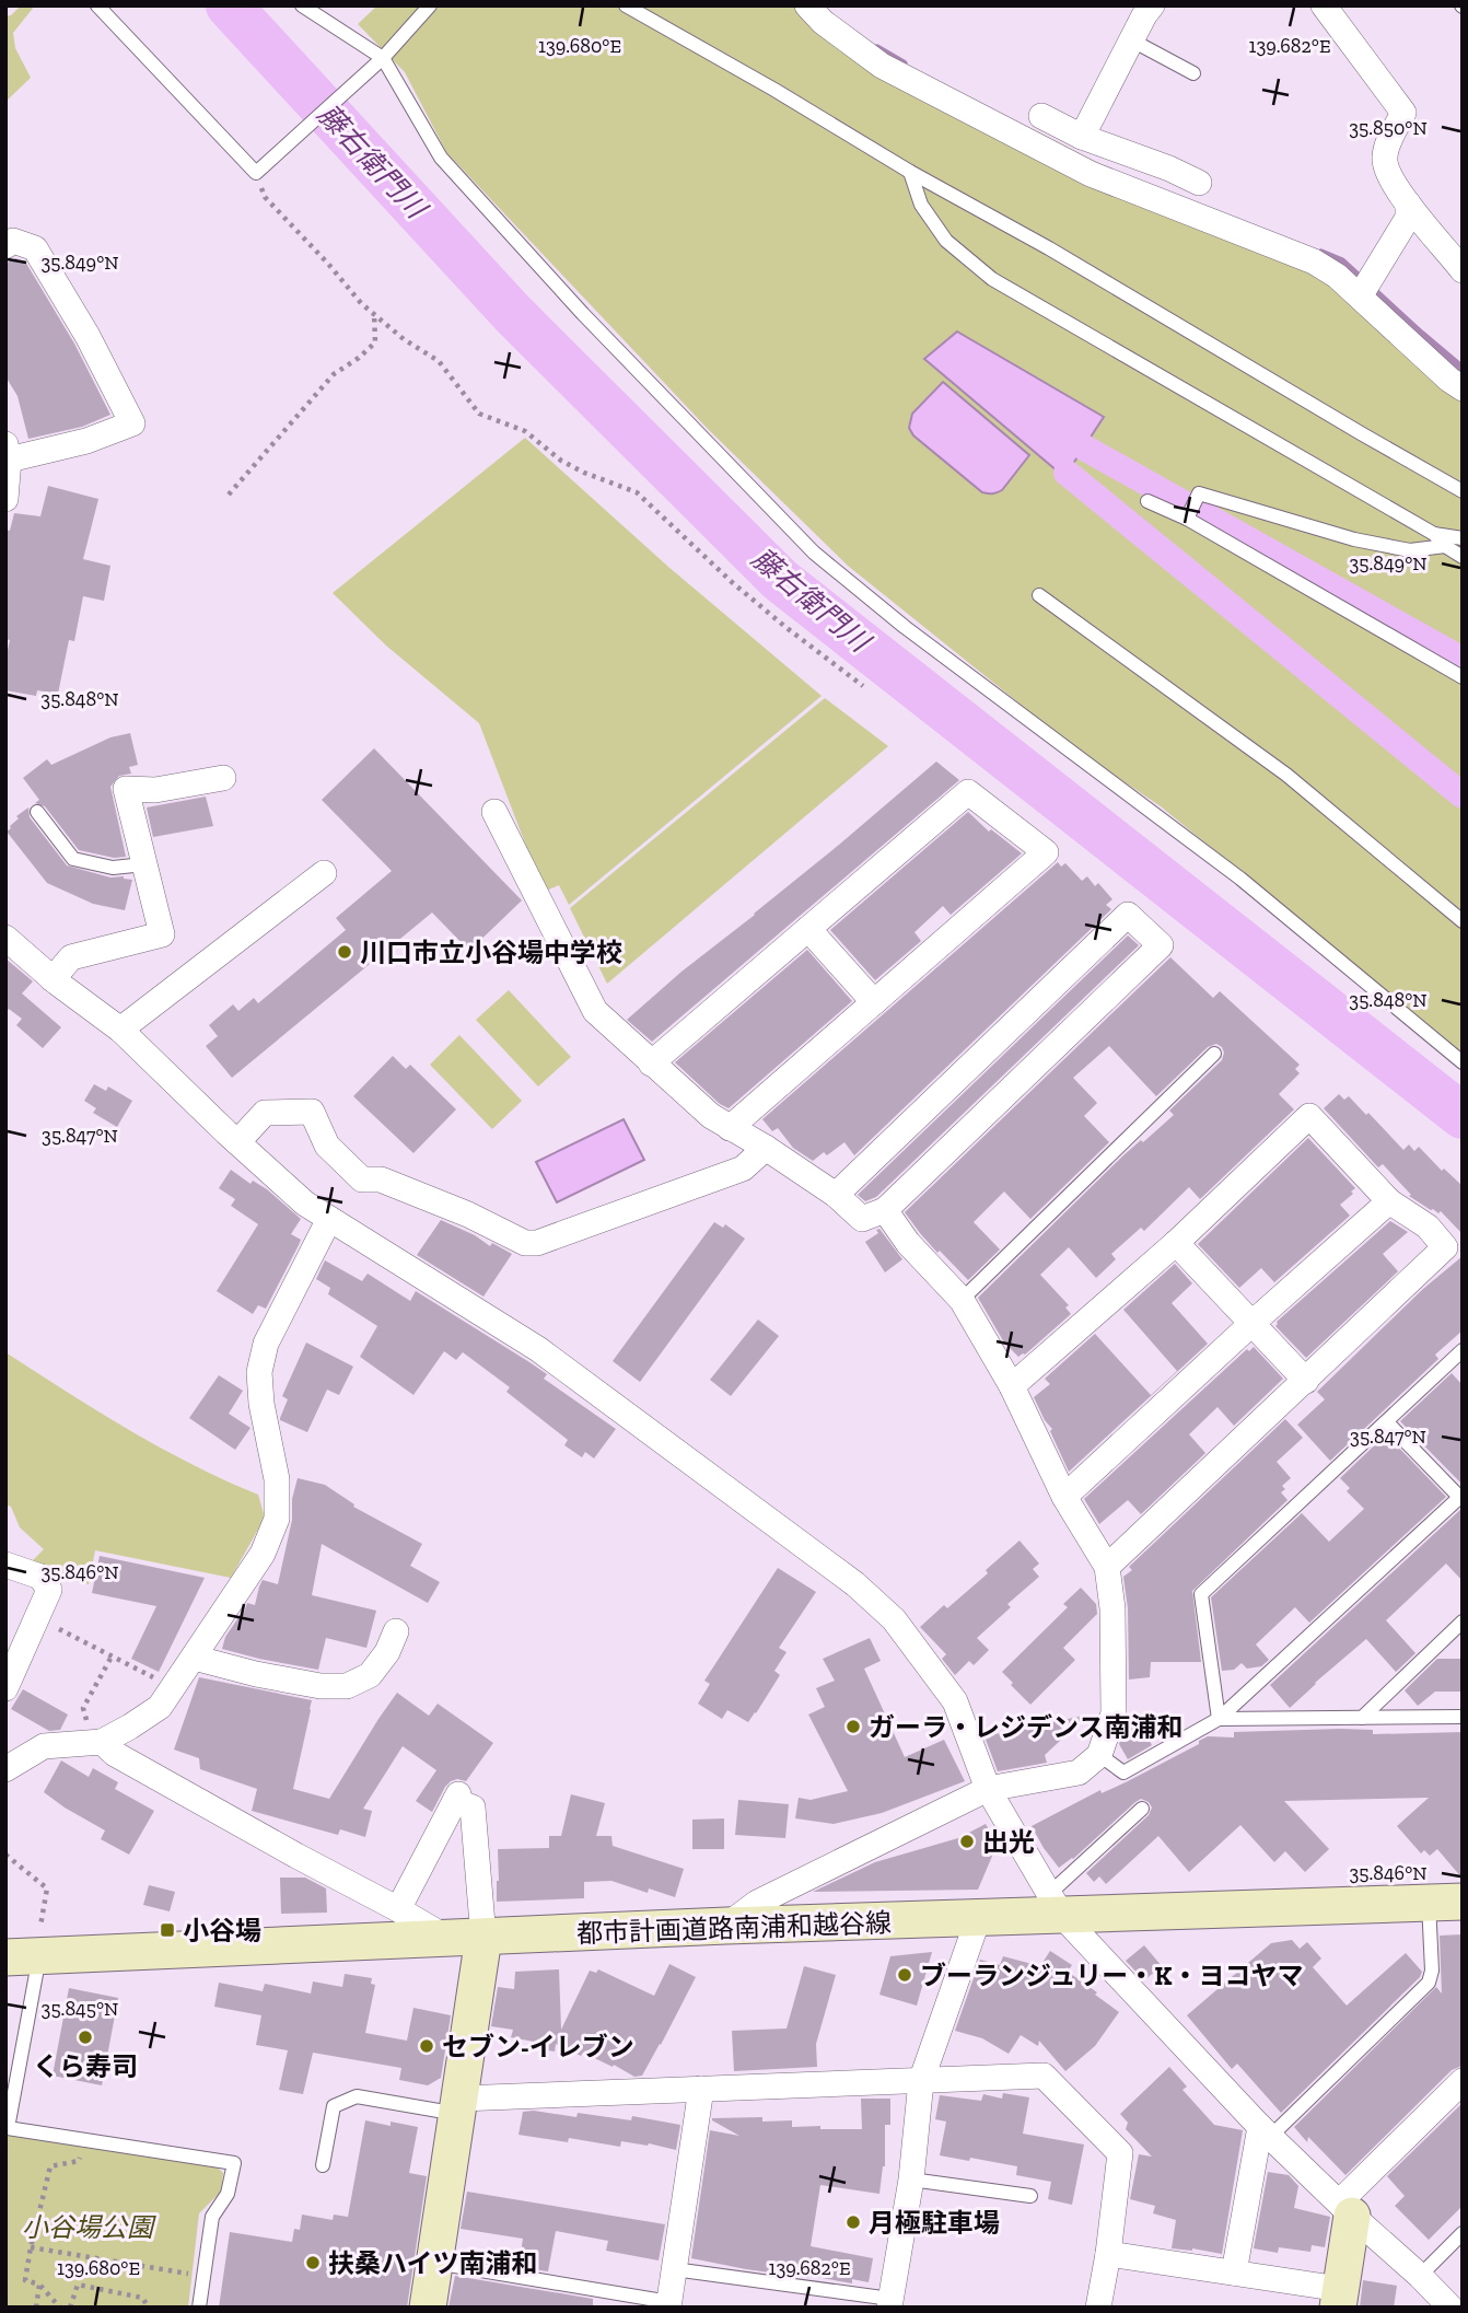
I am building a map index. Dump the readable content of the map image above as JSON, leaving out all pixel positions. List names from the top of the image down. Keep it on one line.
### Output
{"streets":{"street":["都市計画道路南浦和越谷線"]},"water":["藤右衛門川"],"parks":["小谷場公園"],"places":{"other":["川口市立小谷場中学校","ガーラ・レジデンス南浦和","出光","ブーランジュリー・K・ヨコヤマ","くら寿司","セブン-イレブン","月極駐車場","扶桑ハイツ南浦和"],"transit":["小谷場"]},"coordinates":["139.680°E","139.682°E","35.850°N","35.849°N","35.848°N","35.847°N","35.846°N","35.845°N"]}
